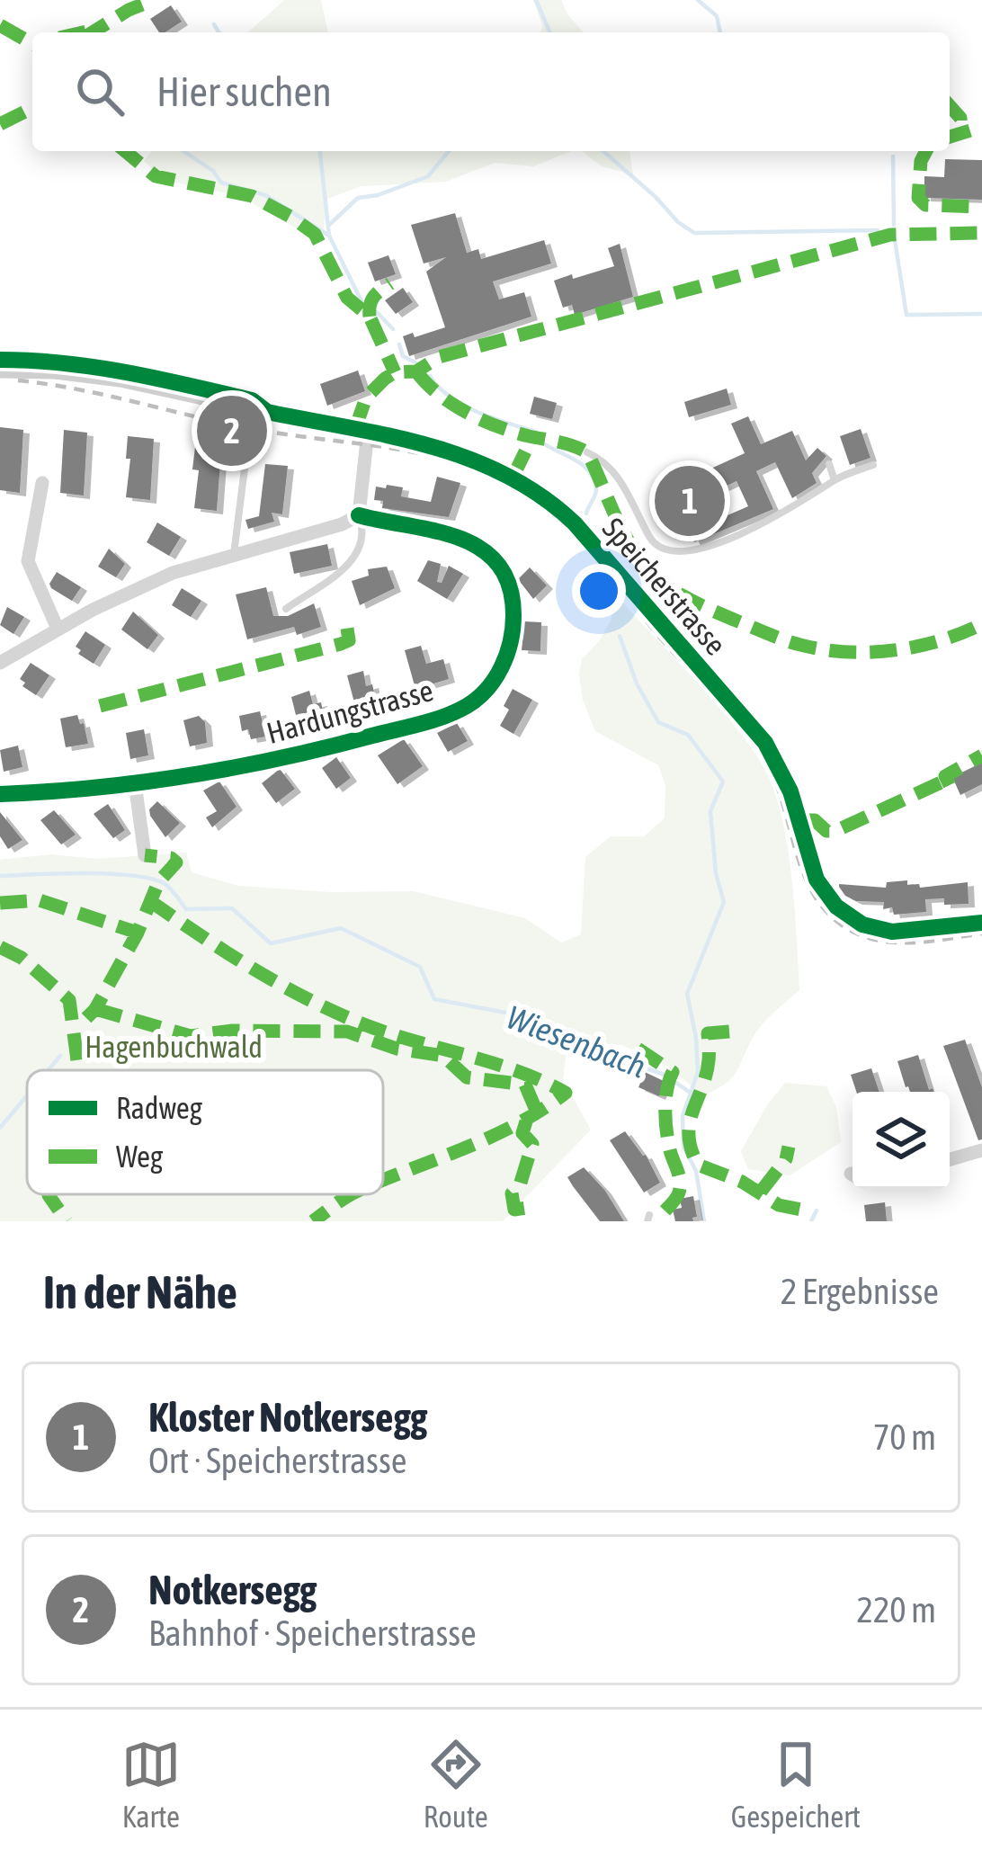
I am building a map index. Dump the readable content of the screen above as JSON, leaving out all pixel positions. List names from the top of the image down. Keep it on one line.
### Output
{"streets":{"main road":["Speicherstrasse"],"street":["Hardungstrasse"]},"water":["Wiesenbach"],"parks":["Hagenbuchwald"],"legend":["Radweg","Weg"],"page":{"search":"Hier suchen","pins":["2","1"],"heading":["In der Nähe","2 Ergebnisse"],"list":[{"mark":"1","name":"Kloster Notkersegg","note":"Ort · Speicherstrasse","value":"70 m"},{"mark":"2","name":"Notkersegg","note":"Bahnhof · Speicherstrasse","value":"220 m"}],"nav":["Karte","Route","Gespeichert"]}}
